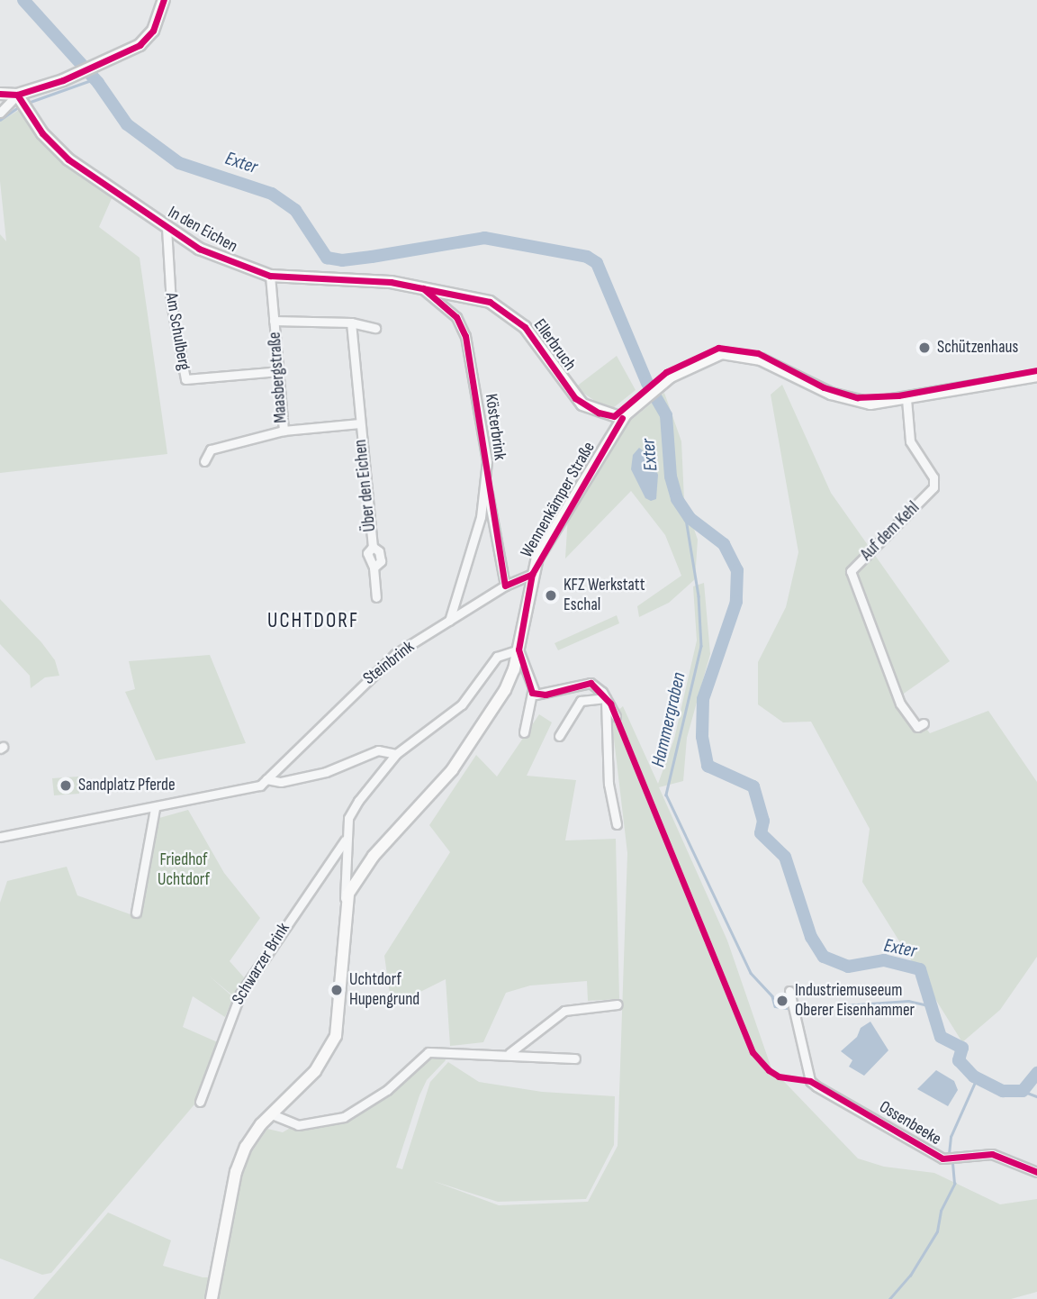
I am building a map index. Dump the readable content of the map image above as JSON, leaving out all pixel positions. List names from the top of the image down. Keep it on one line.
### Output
{"streets":{"street":["In den Eichen","Am Schulberg","Ellerbruch","Maasbergstraße","Kösterbrink","Über den Eichen","Wennenkämper Straße","Auf dem Kehl","Steinbrink","Schwarzer Brink","Ossenbeeke"]},"crossings":[["In den Eichen","Am Schulberg"],["In den Eichen","Ellerbruch"],["In den Eichen","Maasbergstraße"],["In den Eichen","Kösterbrink"],["Am Schulberg","Maasbergstraße"],["Ellerbruch","Kösterbrink"],["Ellerbruch","Wennenkämper Straße"],["Maasbergstraße","Über den Eichen"],["Kösterbrink","Steinbrink"],["Wennenkämper Straße","Auf dem Kehl"],["Wennenkämper Straße","Steinbrink"],["Wennenkämper Straße","Schwarzer Brink"],["Steinbrink","Schwarzer Brink"]],"districts":["UCHTDORF"],"water":["Exter","Hammergraben"],"parks":["Friedhof Uchtdorf"],"places":["Schützenhaus","KFZ Werkstatt Eschal","Sandplatz Pferde","Uchtdorf Hupengrund","Industriemuseeum Oberer Eisenhammer"]}
